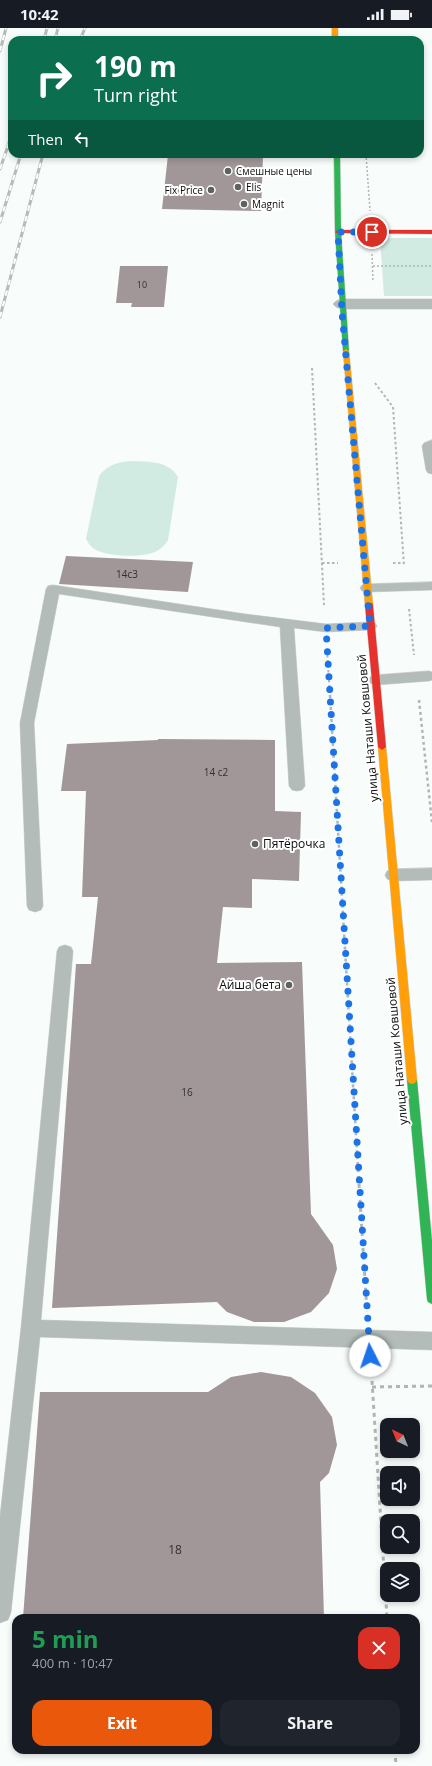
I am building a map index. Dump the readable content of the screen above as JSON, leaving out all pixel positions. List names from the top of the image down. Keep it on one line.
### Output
{"streets":{"street":["улица Наташи Ковшовой"]},"places":["Смешные цены","Elis","Fix Price","Magnit","Пятёрочка","Айша бета"],"house_numbers":["10","14с3","14 с2","16","18"],"north":"top left","page":{"status":"10:42","turn":["190 m","Turn right"],"then":"Then","heading":["5 min","400 m · 10:47"],"buttons":["Exit","Share"]}}
